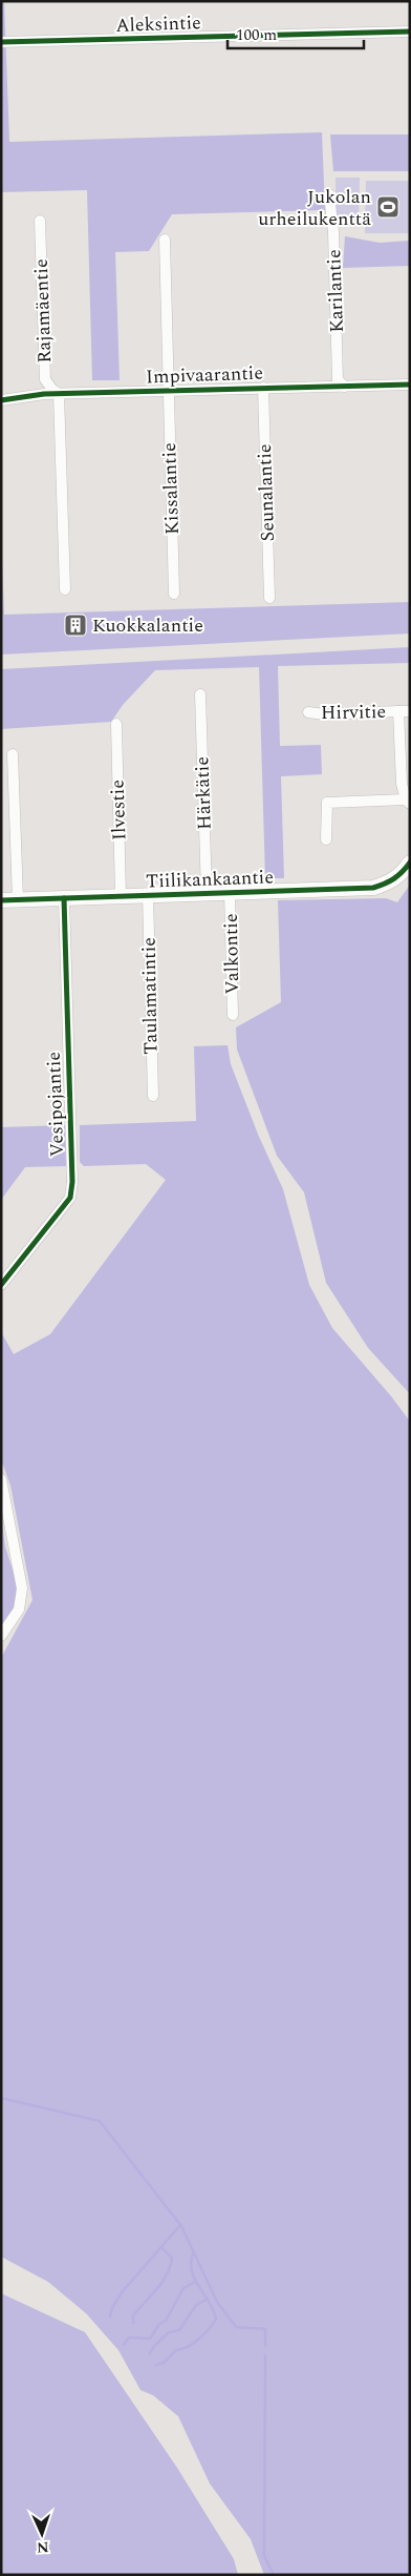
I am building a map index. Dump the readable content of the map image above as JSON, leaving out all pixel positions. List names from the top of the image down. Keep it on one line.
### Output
{"streets":{"street":["Aleksintie","Karilantie","Rajamäentie","Impivaarantie","Kissalantie","Seunalantie","Hirvitie","Härkätie","Ilvestie","Tiilikankaantie","Valkontie","Taulamatintie","Vesipojantie"]},"crossings":[["Karilantie","Impivaarantie"],["Rajamäentie","Impivaarantie"],["Impivaarantie","Kissalantie"],["Impivaarantie","Seunalantie"],["Härkätie","Tiilikankaantie"],["Ilvestie","Tiilikankaantie"],["Tiilikankaantie","Valkontie"],["Tiilikankaantie","Taulamatintie"],["Tiilikankaantie","Vesipojantie"]],"places":{"sports":["Jukolan urheilukenttä"],"building":["Kuokkalantie"]},"scale_bar":"100 m","north":"bottom"}
